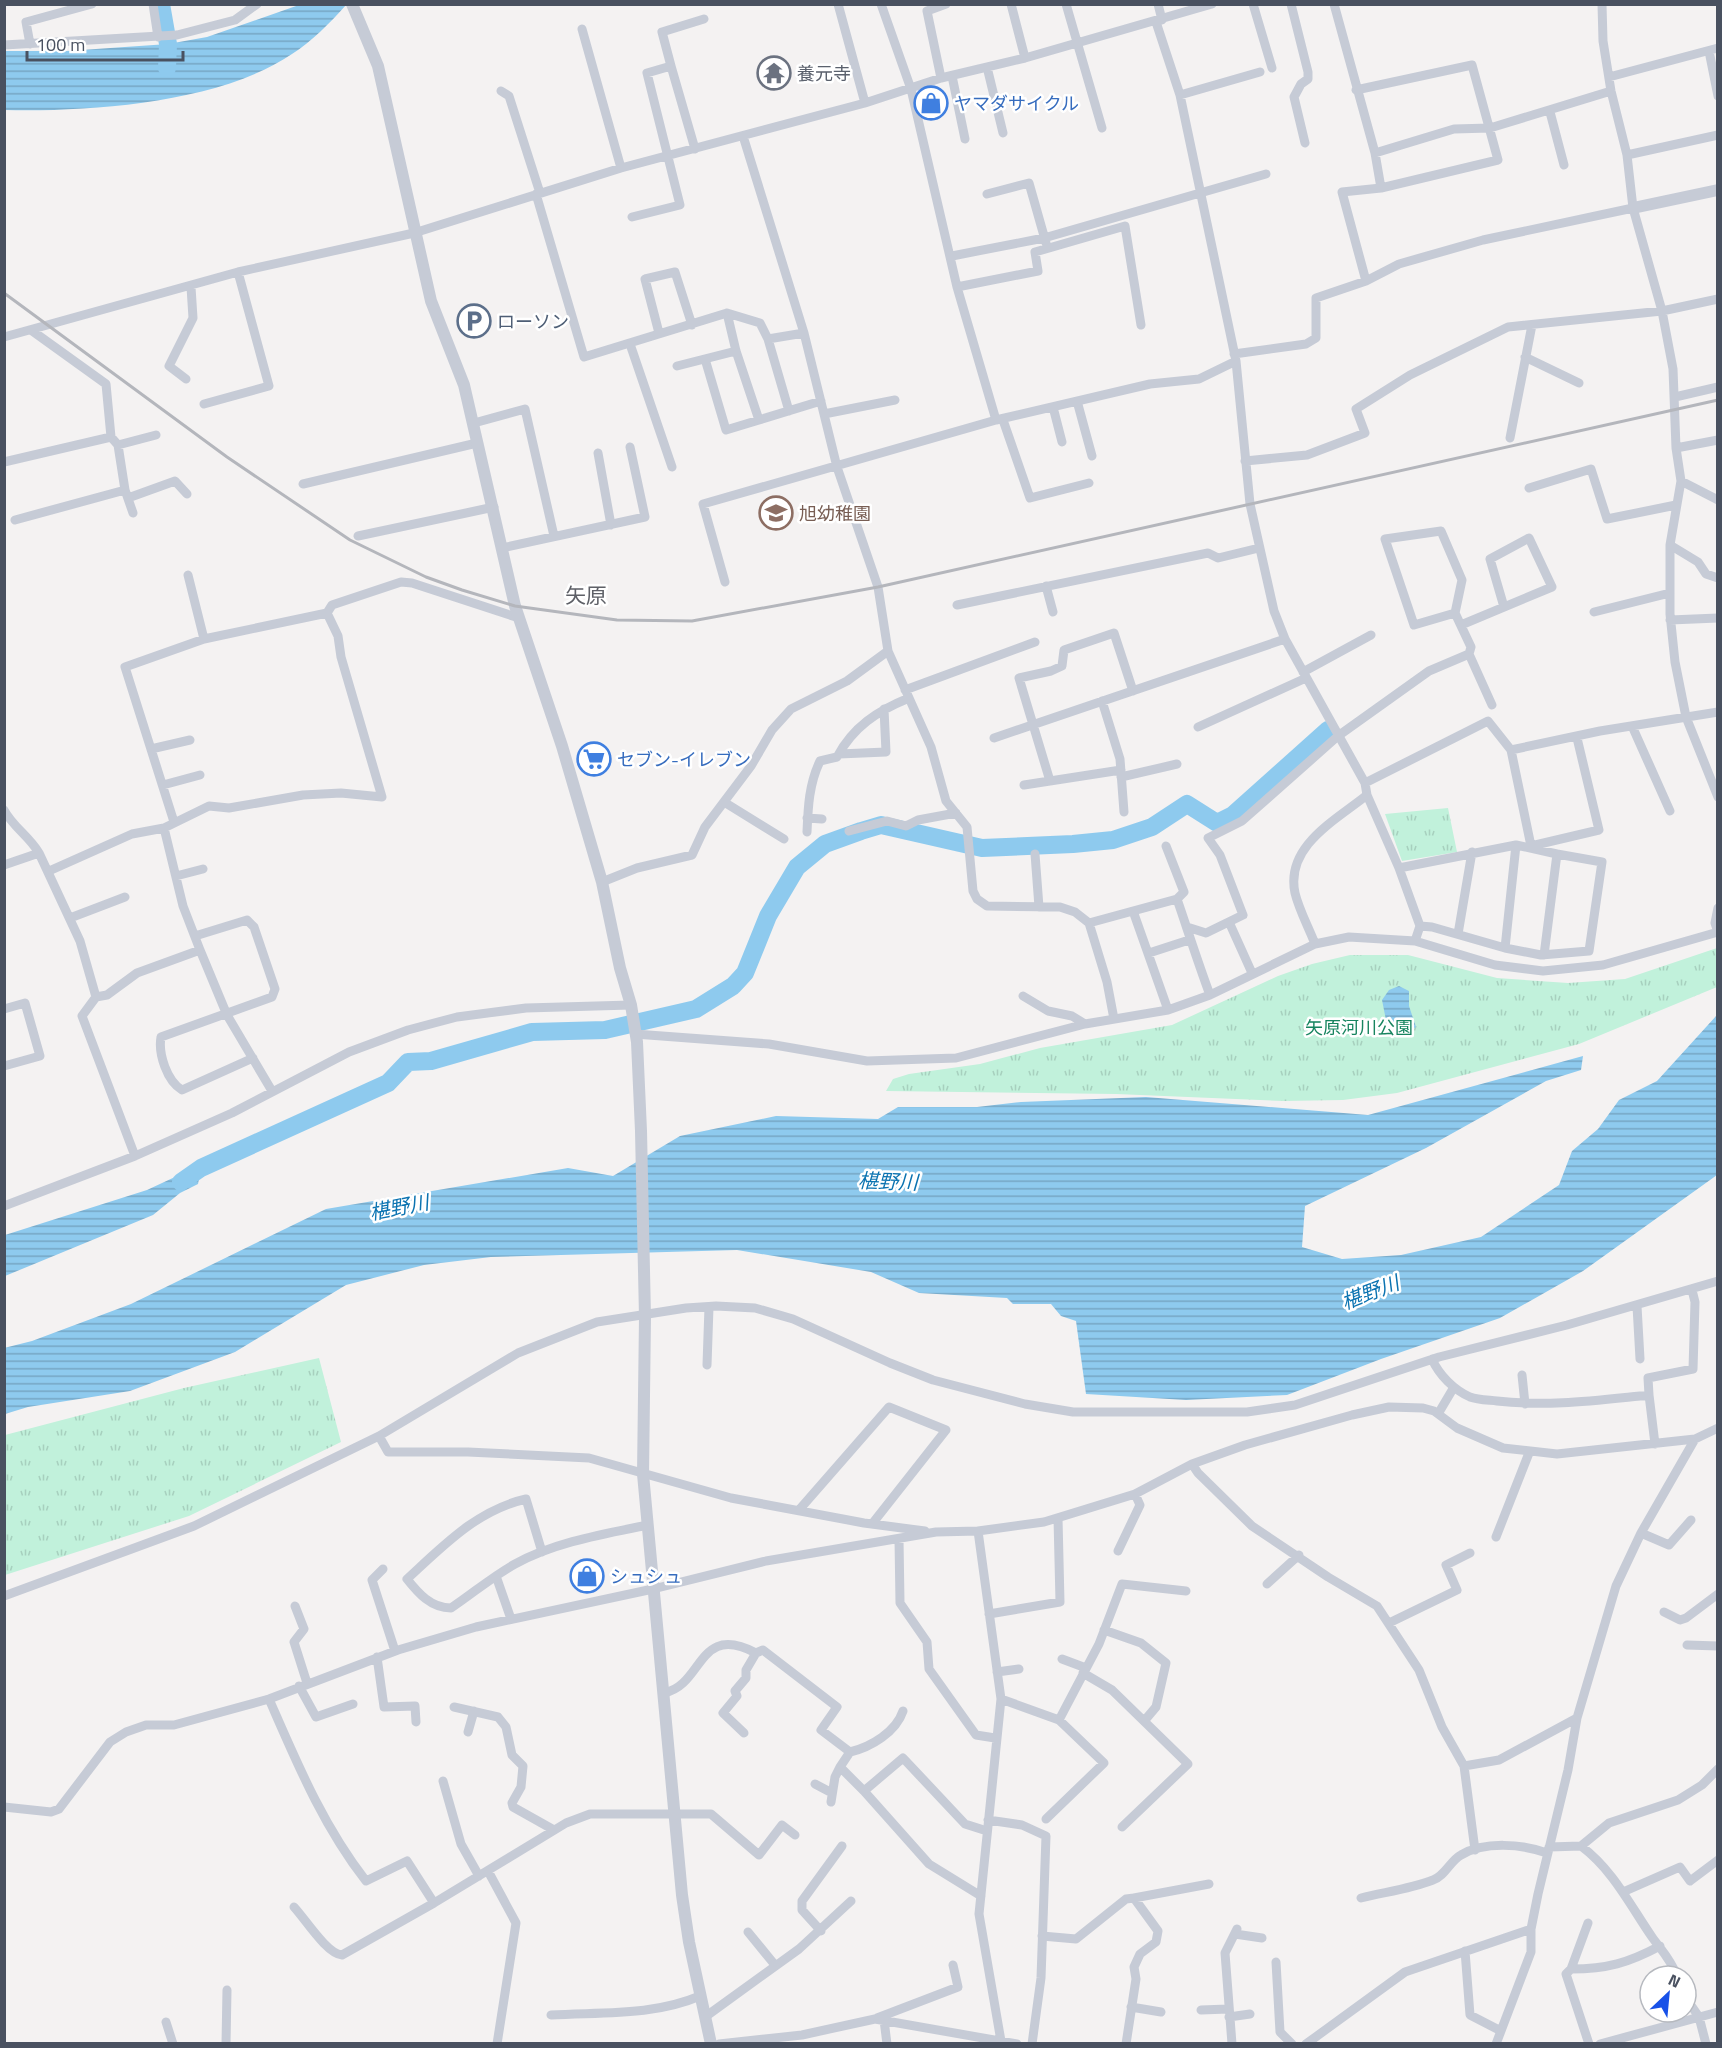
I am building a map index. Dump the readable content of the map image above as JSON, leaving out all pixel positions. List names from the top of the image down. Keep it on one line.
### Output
{"districts":["矢原"],"water":["椹野川"],"parks":["矢原河川公園"],"places":{"temple":["養元寺"],"shop":["ヤマダサイクル","シュシュ"],"parking":["ローソン"],"school or university":["旭幼稚園"],"supermarket":["セブン-イレブン"]},"scale_bar":"100 m","north":"top right"}
